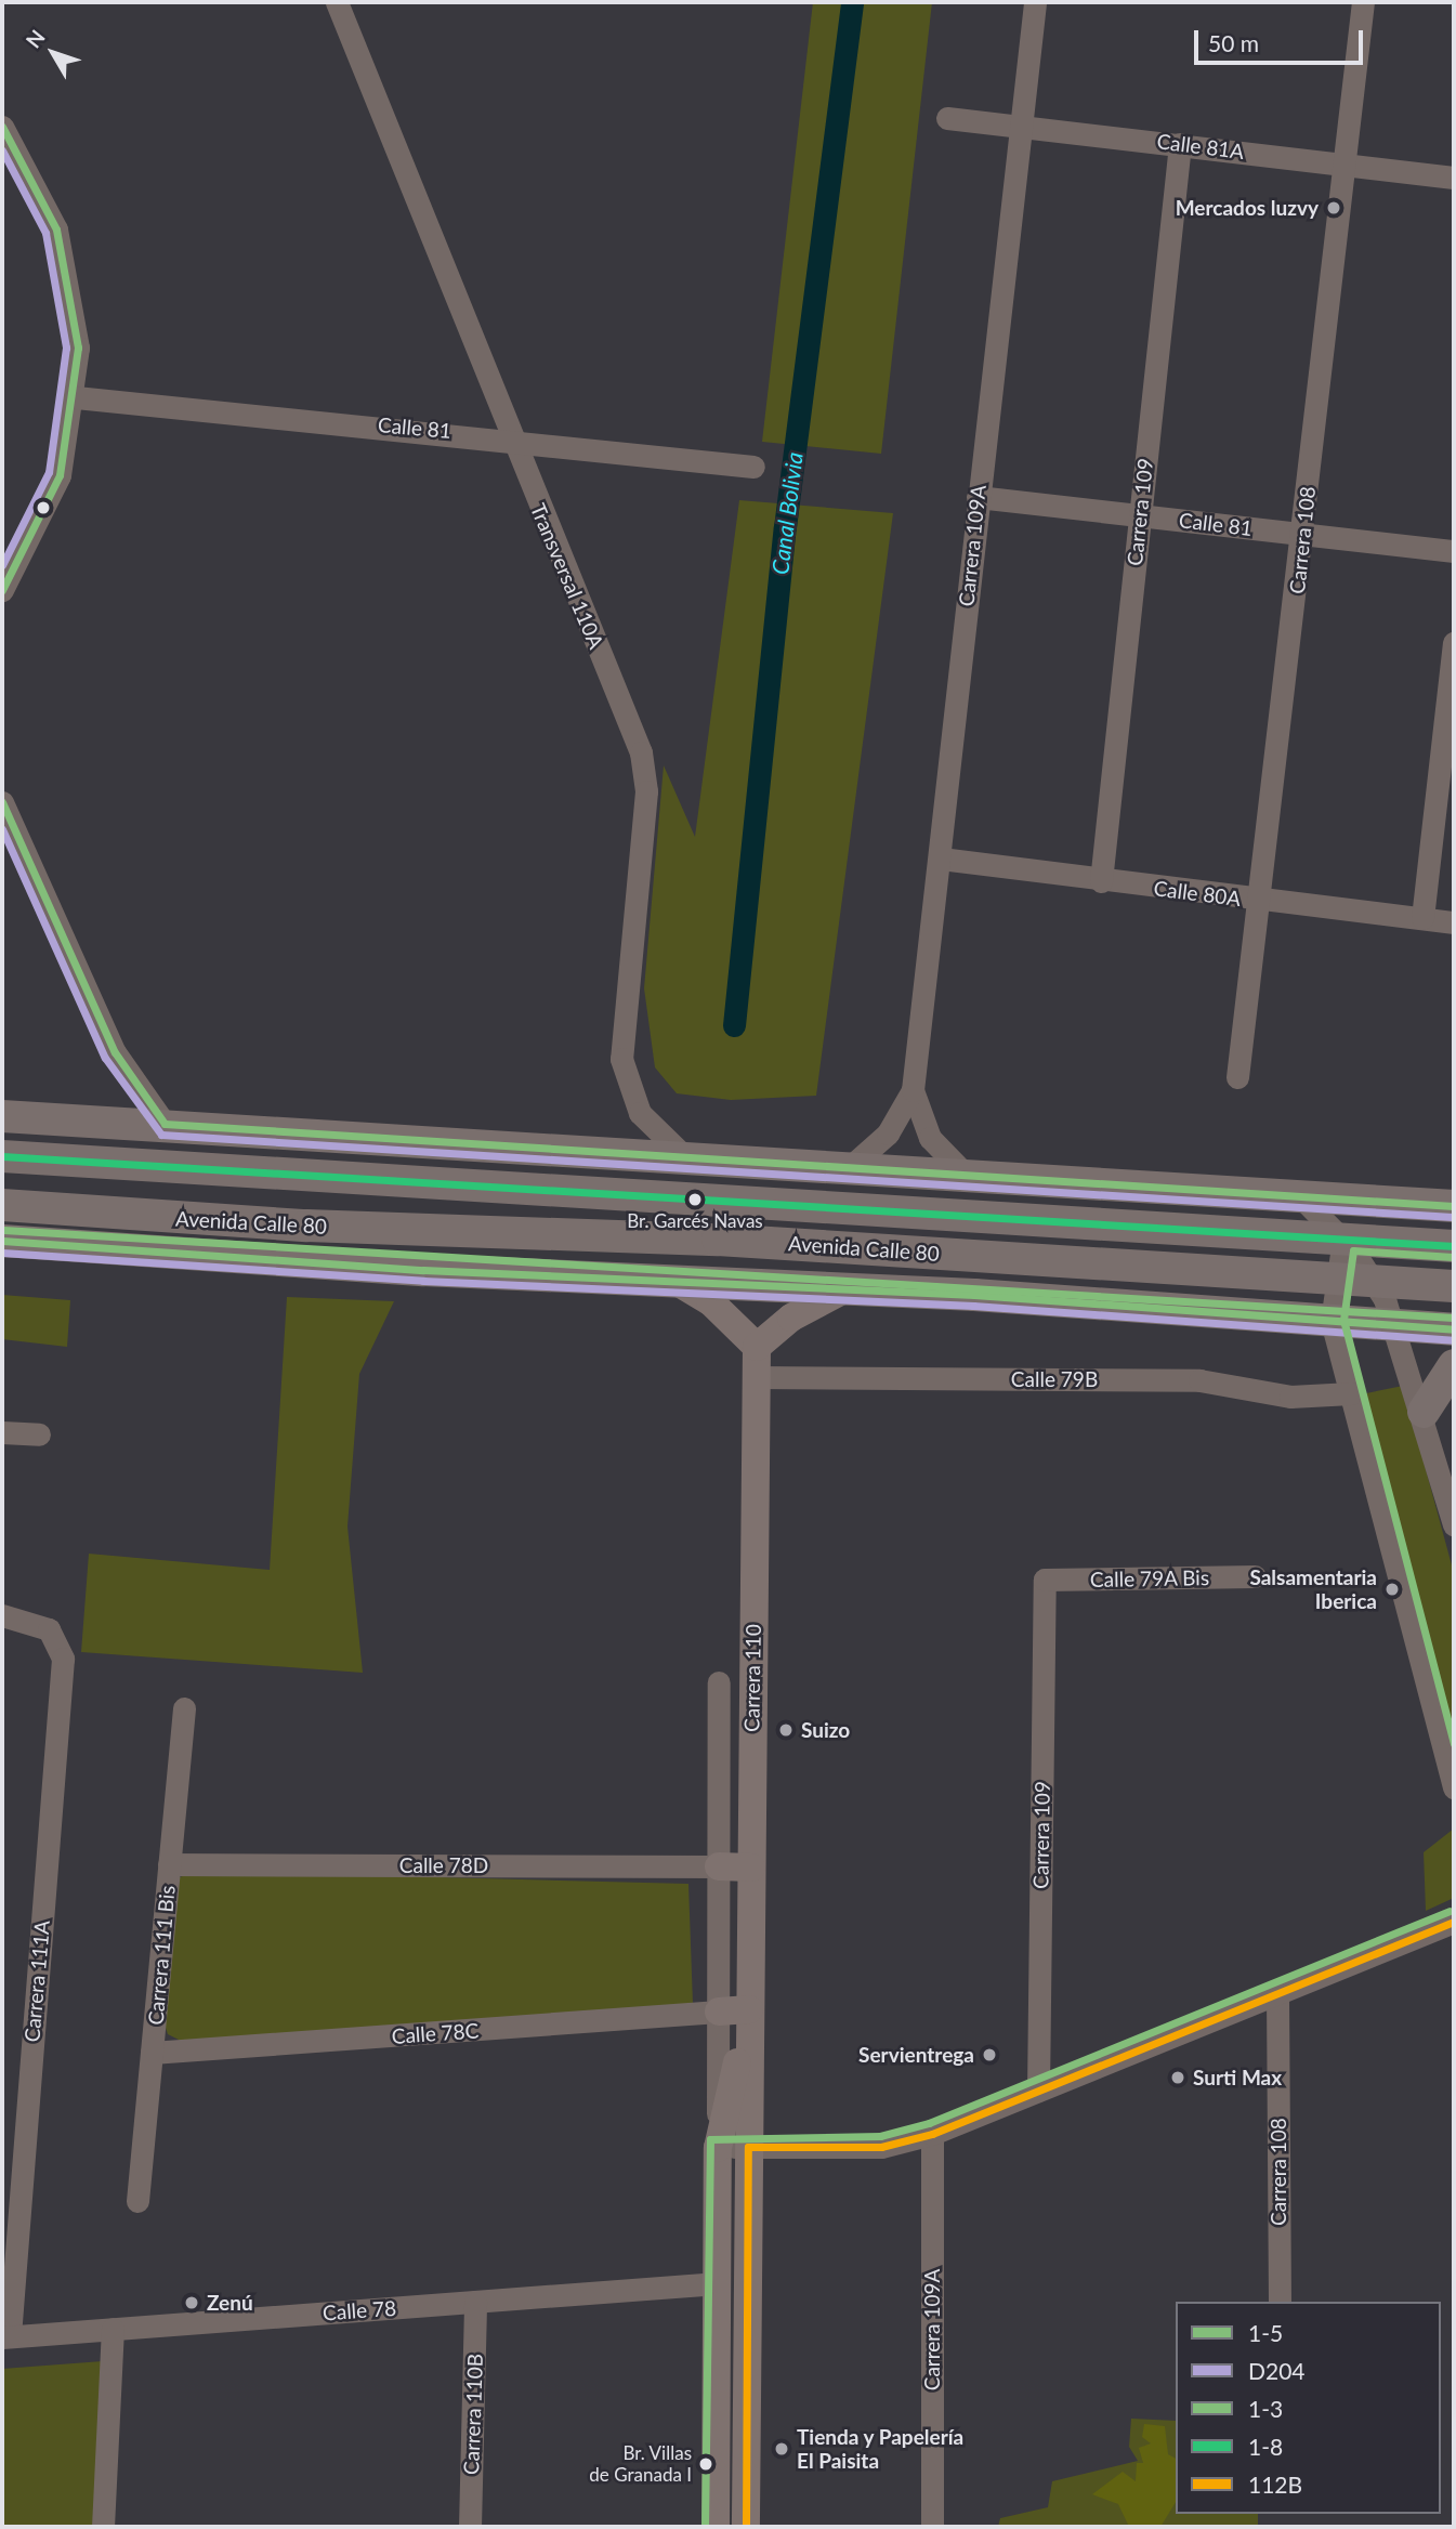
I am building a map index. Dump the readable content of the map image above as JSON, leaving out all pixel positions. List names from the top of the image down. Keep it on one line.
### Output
{"streets":{"highway":["Avenida Calle 80"],"main road":["Carrera 110"],"street":["Calle 81A","Calle 81","Carrera 109","Carrera 108","Carrera 109A","Transversal 110A","Calle 80A","Calle 79B","Calle 79A Bis","Calle 78D","Carrera 111 Bis","Carrera 111A","Calle 78C","Calle 78","Carrera 110B"]},"crossings":[["Calle 81A","Carrera 109"],["Calle 81A","Carrera 108"],["Calle 81A","Carrera 109A"],["Calle 81","Carrera 109"],["Calle 81","Carrera 108"],["Calle 81","Carrera 109A"],["Calle 81","Transversal 110A"],["Carrera 109","Calle 80A"],["Carrera 109","Calle 79A Bis"],["Carrera 108","Calle 80A"],["Carrera 109A","Calle 80A"],["Calle 79B","Carrera 110"],["Carrera 110","Calle 78D"],["Carrera 110","Calle 78C"],["Carrera 110","Calle 78"],["Calle 78D","Carrera 111 Bis"],["Carrera 111 Bis","Calle 78C"],["Carrera 111A","Calle 78"],["Calle 78","Carrera 110B"]],"water":["Canal Bolivia"],"places":["Mercados luzvy","Br. Garcés Navas","Salsamentaria Iberica","Suizo","Servientrega","Surti Max","Zenú","Tienda y Papelería El Paisita","Br. Villas de Granada I"],"lines":["transit line 1-5","transit line D204","transit line 1-8","transit line 1-3","transit line 112B"],"legend":["1-5","D204","1-3","1-8","112B"],"scale_bar":"50 m","north":"top left"}
